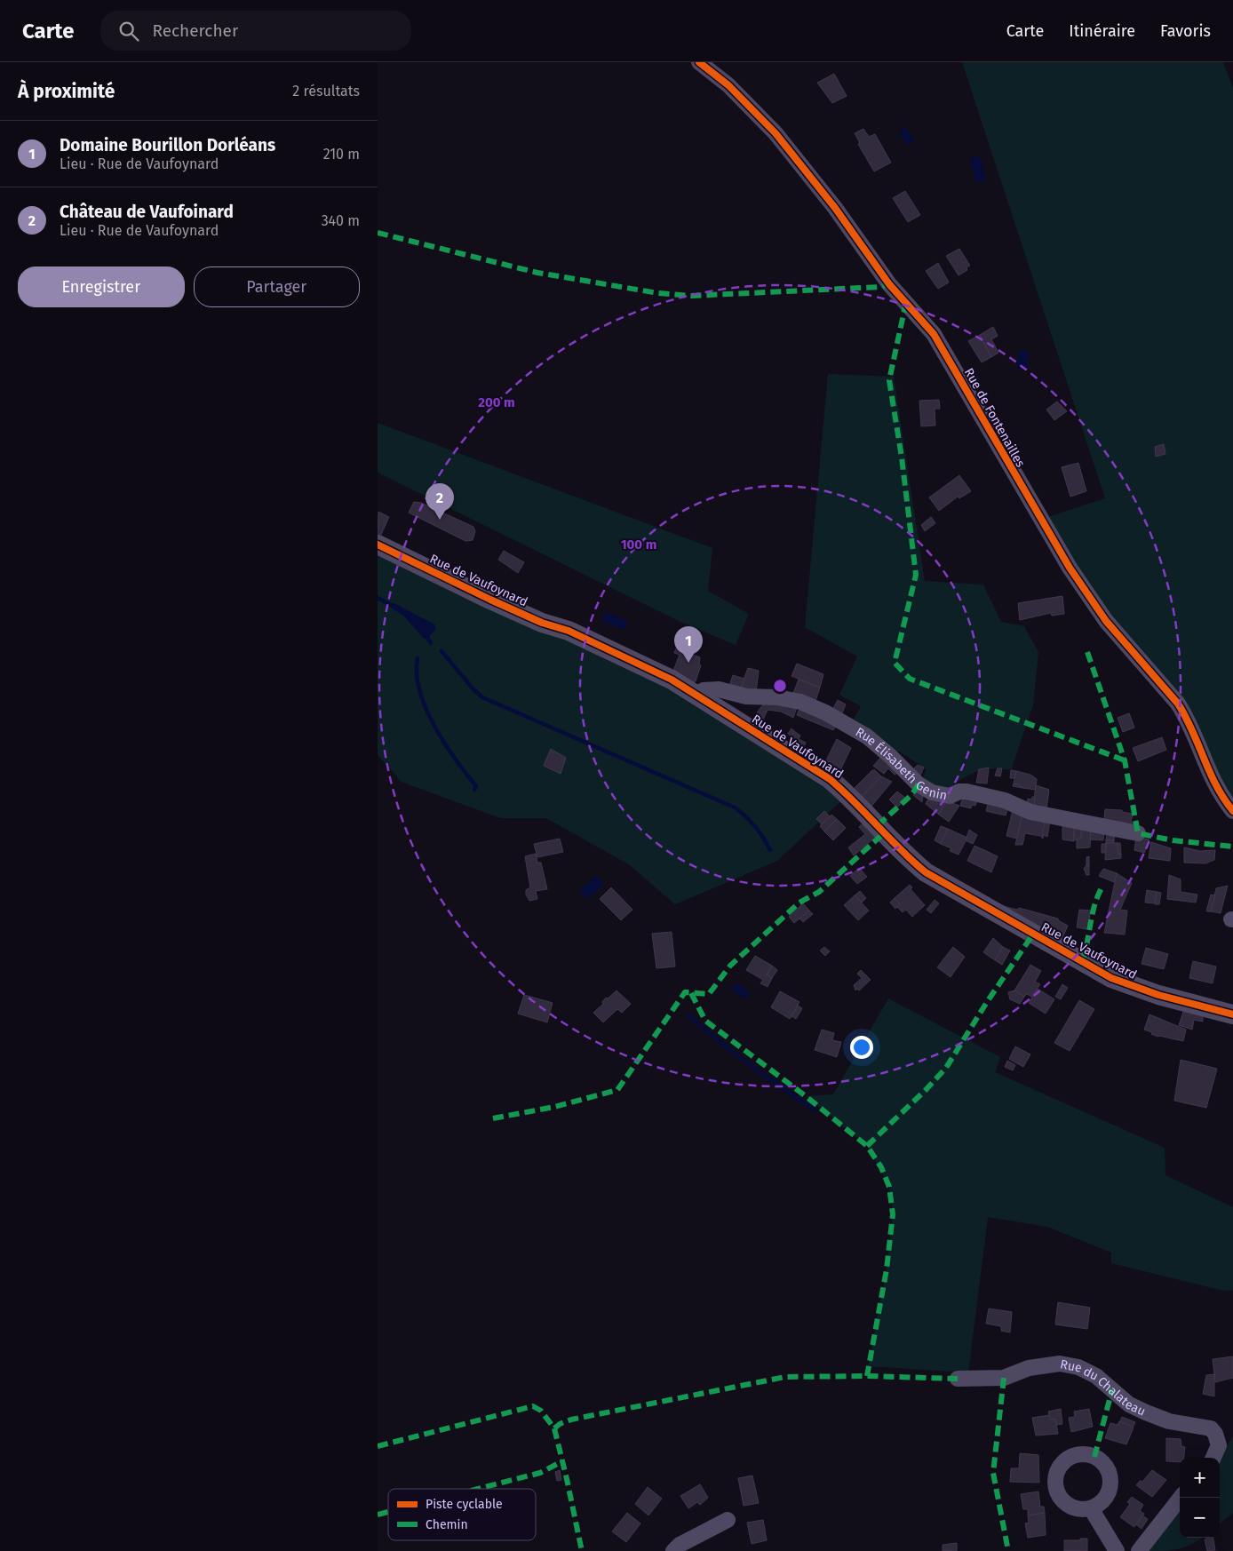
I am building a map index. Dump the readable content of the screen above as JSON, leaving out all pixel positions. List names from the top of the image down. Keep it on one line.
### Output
{"streets":{"street":["Rue de Fontenailles","Rue de Vaufoynard","Rue Élisabeth Genin","Rue du Chalateau"]},"crossings":[["Rue de Vaufoynard","Rue Élisabeth Genin"]],"legend":["Piste cyclable","Chemin"],"page":{"header":"Carte","search":"Rechercher","nav":["Carte","Itinéraire","Favoris"],"heading":["À proximité","2 résultats"],"list":[{"mark":"1","name":"Domaine Bourillon Dorléans","note":"Lieu · Rue de Vaufoynard","value":"210 m"},{"mark":"2","name":"Château de Vaufoinard","note":"Lieu · Rue de Vaufoynard","value":"340 m"}],"buttons":["Enregistrer","Partager"],"pins":["2","1"],"map_buttons":["+","−"]},"rings":["200 m","100 m"]}
